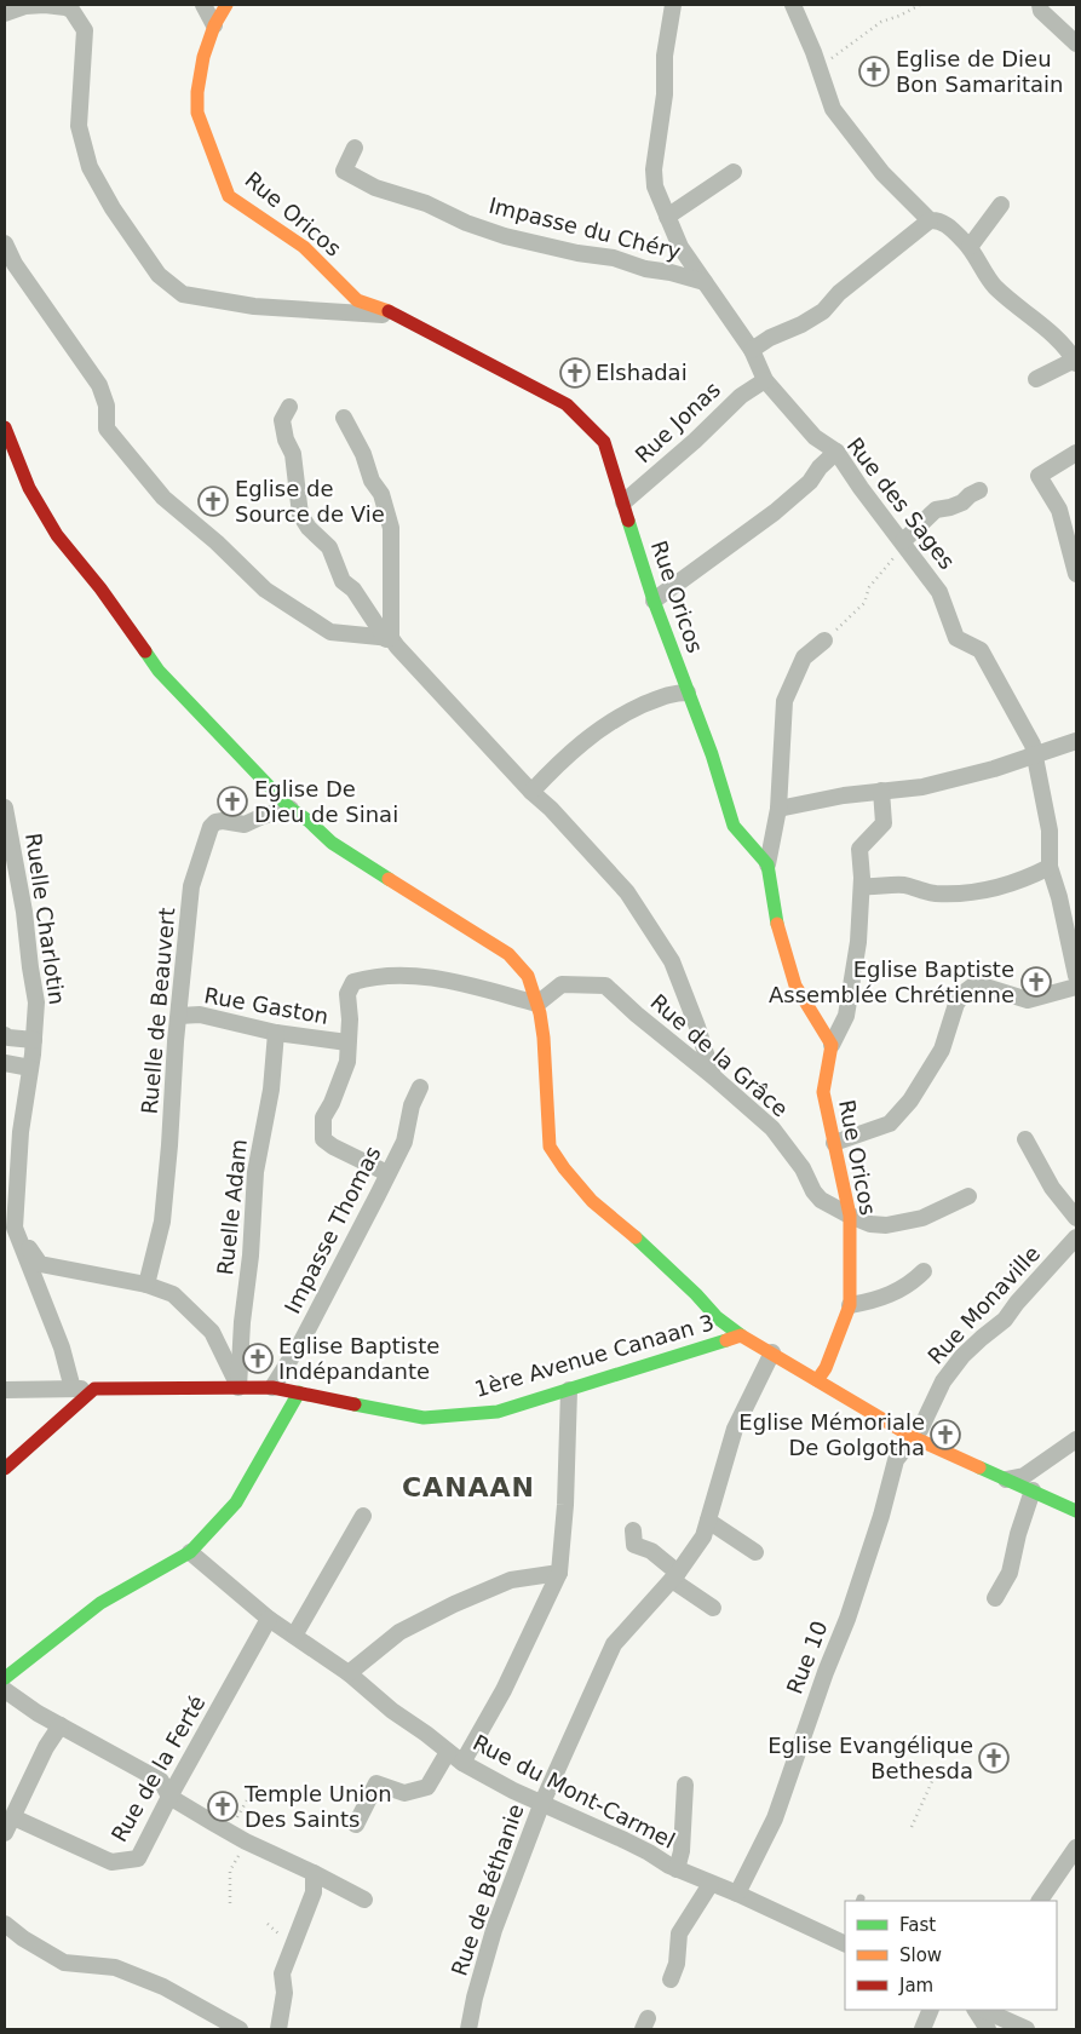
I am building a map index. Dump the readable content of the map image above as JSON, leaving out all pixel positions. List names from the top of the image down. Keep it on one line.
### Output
{"streets":{"street":["Rue Oricos","Impasse du Chéry","Rue Jonas","Rue des Sages","Ruelle Charlotin","Rue Gaston","Ruelle de Beauvert","Rue de la Grâce","Ruelle Adam","Impasse Thomas","Rue Monaville","1ère Avenue Canaan 3","Rue 10","Rue de la Ferté","Rue du Mont-Carmel","Rue de Béthanie"]},"crossings":[["Rue Oricos","Rue Jonas"],["Rue Oricos","Rue de la Grâce"],["Rue Oricos","1ère Avenue Canaan 3"],["Impasse du Chéry","Rue des Sages"],["Rue Jonas","Rue des Sages"],["Rue Gaston","Ruelle de Beauvert"],["Rue Gaston","Ruelle Adam"],["Ruelle Adam","1ère Avenue Canaan 3"],["Impasse Thomas","1ère Avenue Canaan 3"],["Rue Monaville","1ère Avenue Canaan 3"],["Rue Monaville","Rue 10"],["1ère Avenue Canaan 3","Rue 10"],["1ère Avenue Canaan 3","Rue de Béthanie"],["Rue 10","Rue du Mont-Carmel"],["Rue de la Ferté","Rue du Mont-Carmel"],["Rue du Mont-Carmel","Rue de Béthanie"]],"districts":["CANAAN"],"places":{"church":["Eglise de Dieu Bon Samaritain","Elshadai","Eglise de Source de Vie","Eglise De Dieu de Sinai","Eglise Baptiste Assemblée Chrétienne","Eglise Baptiste Indépandante","Eglise Mémoriale De Golgotha","Eglise Evangélique Bethesda","Temple Union Des Saints"]},"legend":["Fast","Slow","Jam"]}
